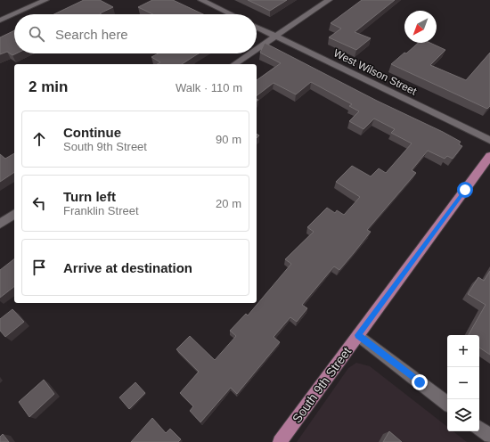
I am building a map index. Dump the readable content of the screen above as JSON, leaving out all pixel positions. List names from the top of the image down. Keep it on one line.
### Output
{"streets":{"main road":["South 9th Street"],"street":["West Wilson Street"]},"north":"bottom left","page":{"search":"Search here","heading":["2 min","Walk · 110 m"],"list":[["Continue","South 9th Street","90 m"],["Turn left","Franklin Street","20 m"],"Arrive at destination"],"map_buttons":["+","−"]}}
